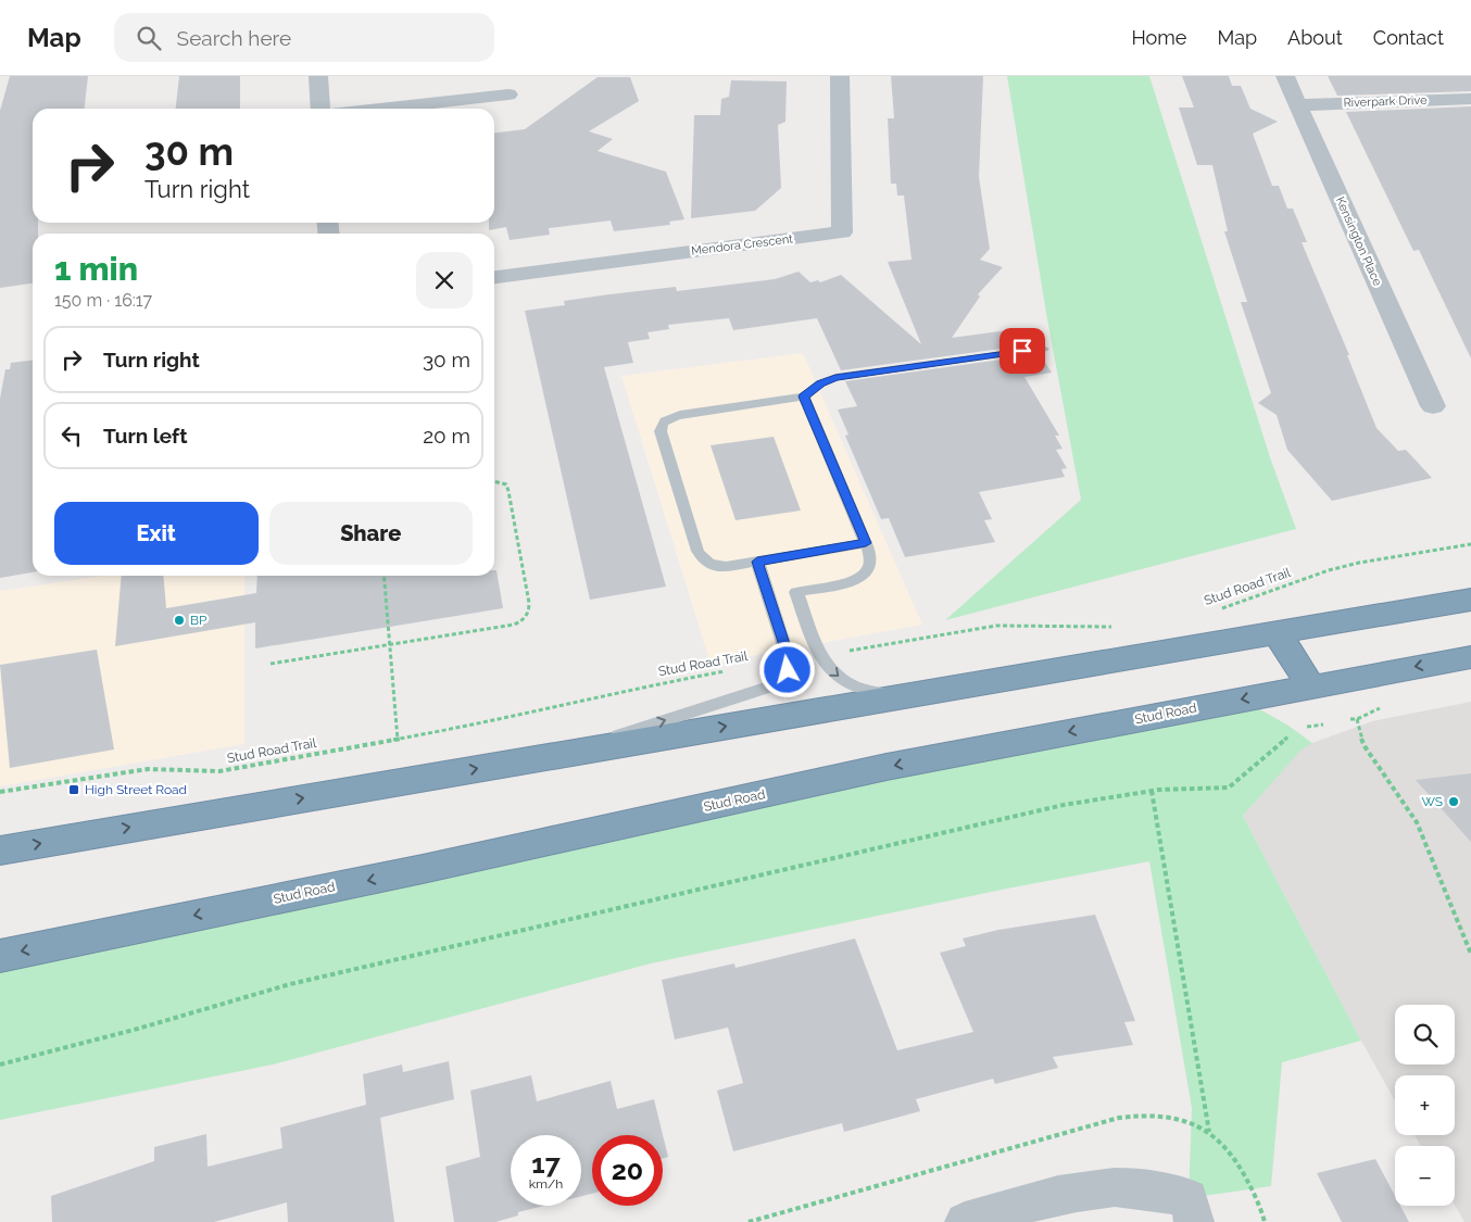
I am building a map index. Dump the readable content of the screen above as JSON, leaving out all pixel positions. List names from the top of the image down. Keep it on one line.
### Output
{"streets":{"highway":["Stud Road"],"street":["Riverpark Drive","Kensington Place","Mendora Crescent"],"path":["Stud Road Trail"]},"crossings":[["Riverpark Drive","Kensington Place"]],"places":{"other":["BP","WS"],"transit":["High Street Road"]},"page":{"header":"Map","search":"Search here","nav":["Home","Map","About","Contact"],"turn":["30 m","Turn right"],"heading":["1 min","150 m · 16:17"],"list":[{"name":"Turn right","value":"30 m"},{"name":"Turn left","value":"20 m"}],"buttons":["Exit","Share"],"map_buttons":["+","−"],"speed":"17 km/h","limit":"20"}}
